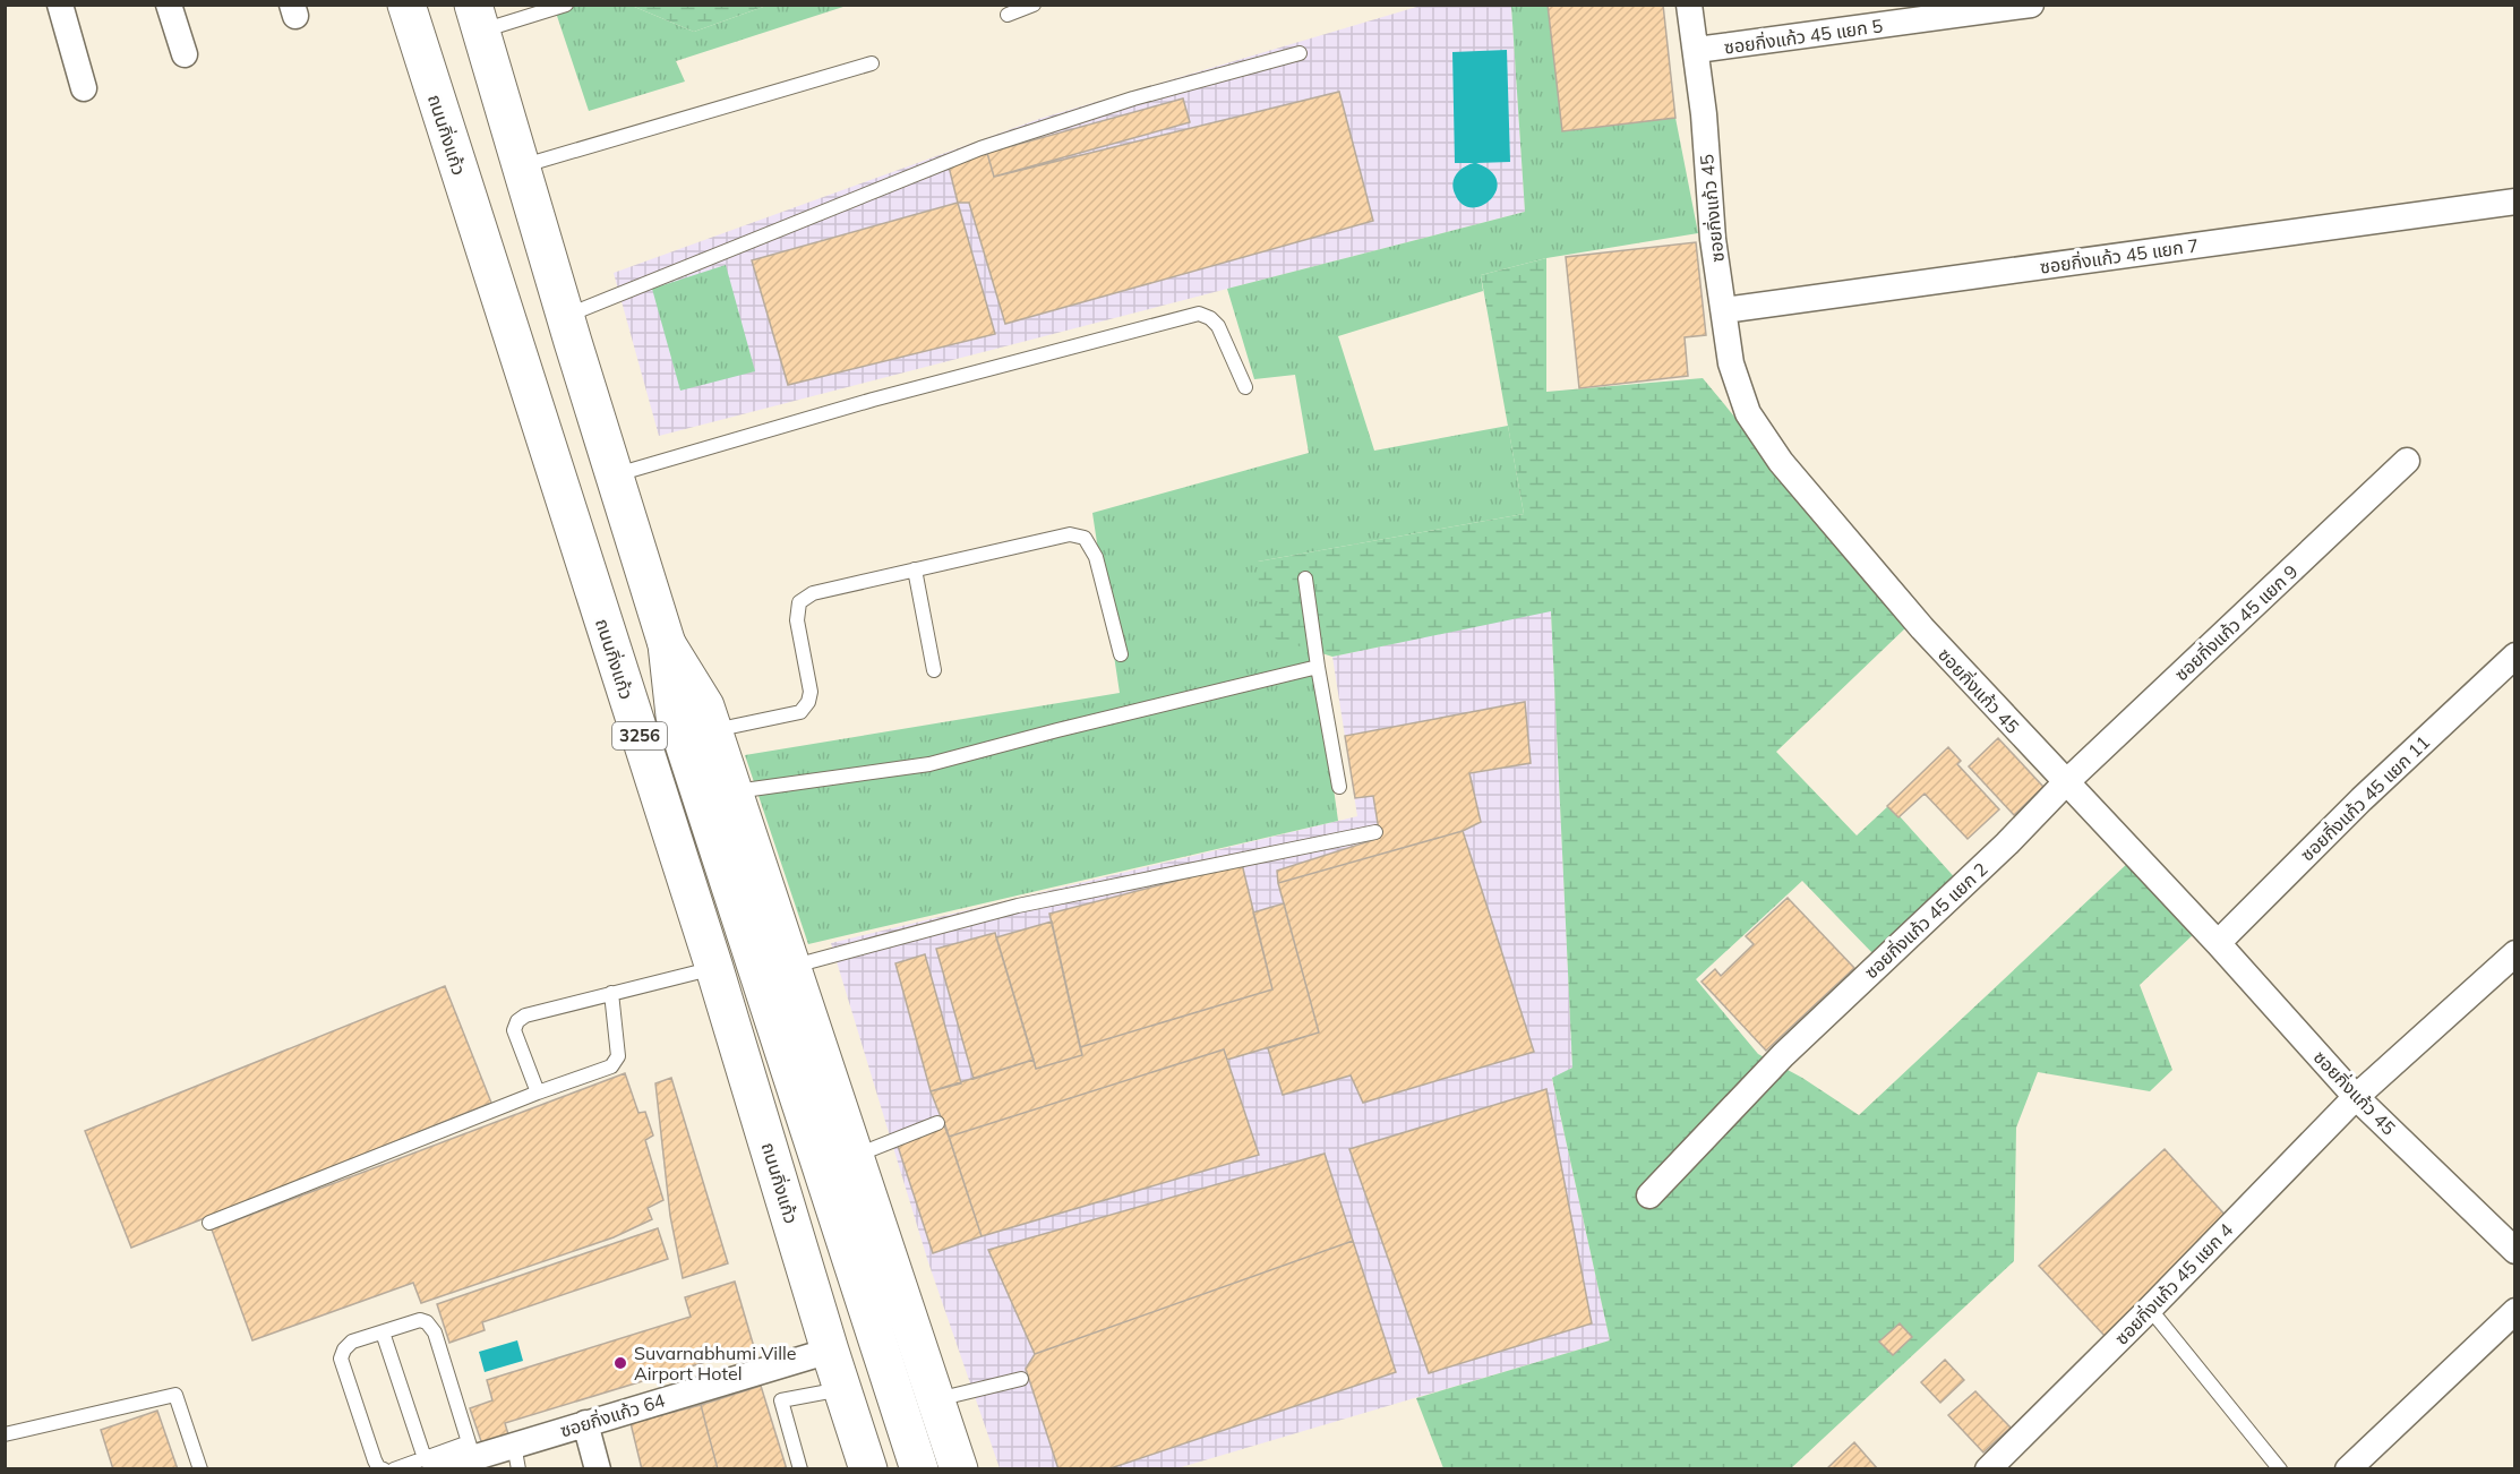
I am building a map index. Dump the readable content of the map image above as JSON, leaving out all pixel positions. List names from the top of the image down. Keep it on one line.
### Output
{"streets":{"main road":["ถนนกิ่งแก้ว","3256"],"street":["ซอยกิ่งแก้ว 45 แยก 5","ซอยกิ่งแก้ว 45","ซอยกิ่งแก้ว 45 แยก 7","ซอยกิ่งแก้ว 45 แยก 9","ซอยกิ่งแก้ว 45 แยก 11","ซอยกิ่งแก้ว 45 แยก 2","ซอยกิ่งแก้ว 45 แยก 4","ซอยกิ่งแก้ว 64"]},"crossings":[["ซอยกิ่งแก้ว 45 แยก 5","ซอยกิ่งแก้ว 45"],["ถนนกิ่งแก้ว","ซอยกิ่งแก้ว 64"],["ซอยกิ่งแก้ว 45","ซอยกิ่งแก้ว 45 แยก 7"],["ซอยกิ่งแก้ว 45","ซอยกิ่งแก้ว 45 แยก 9"],["ซอยกิ่งแก้ว 45","ซอยกิ่งแก้ว 45 แยก 11"],["ซอยกิ่งแก้ว 45","ซอยกิ่งแก้ว 45 แยก 2"],["ซอยกิ่งแก้ว 45","ซอยกิ่งแก้ว 45 แยก 4"],["ซอยกิ่งแก้ว 45 แยก 9","ซอยกิ่งแก้ว 45 แยก 2"]],"places":["Suvarnabhumi Ville Airport Hotel"]}
